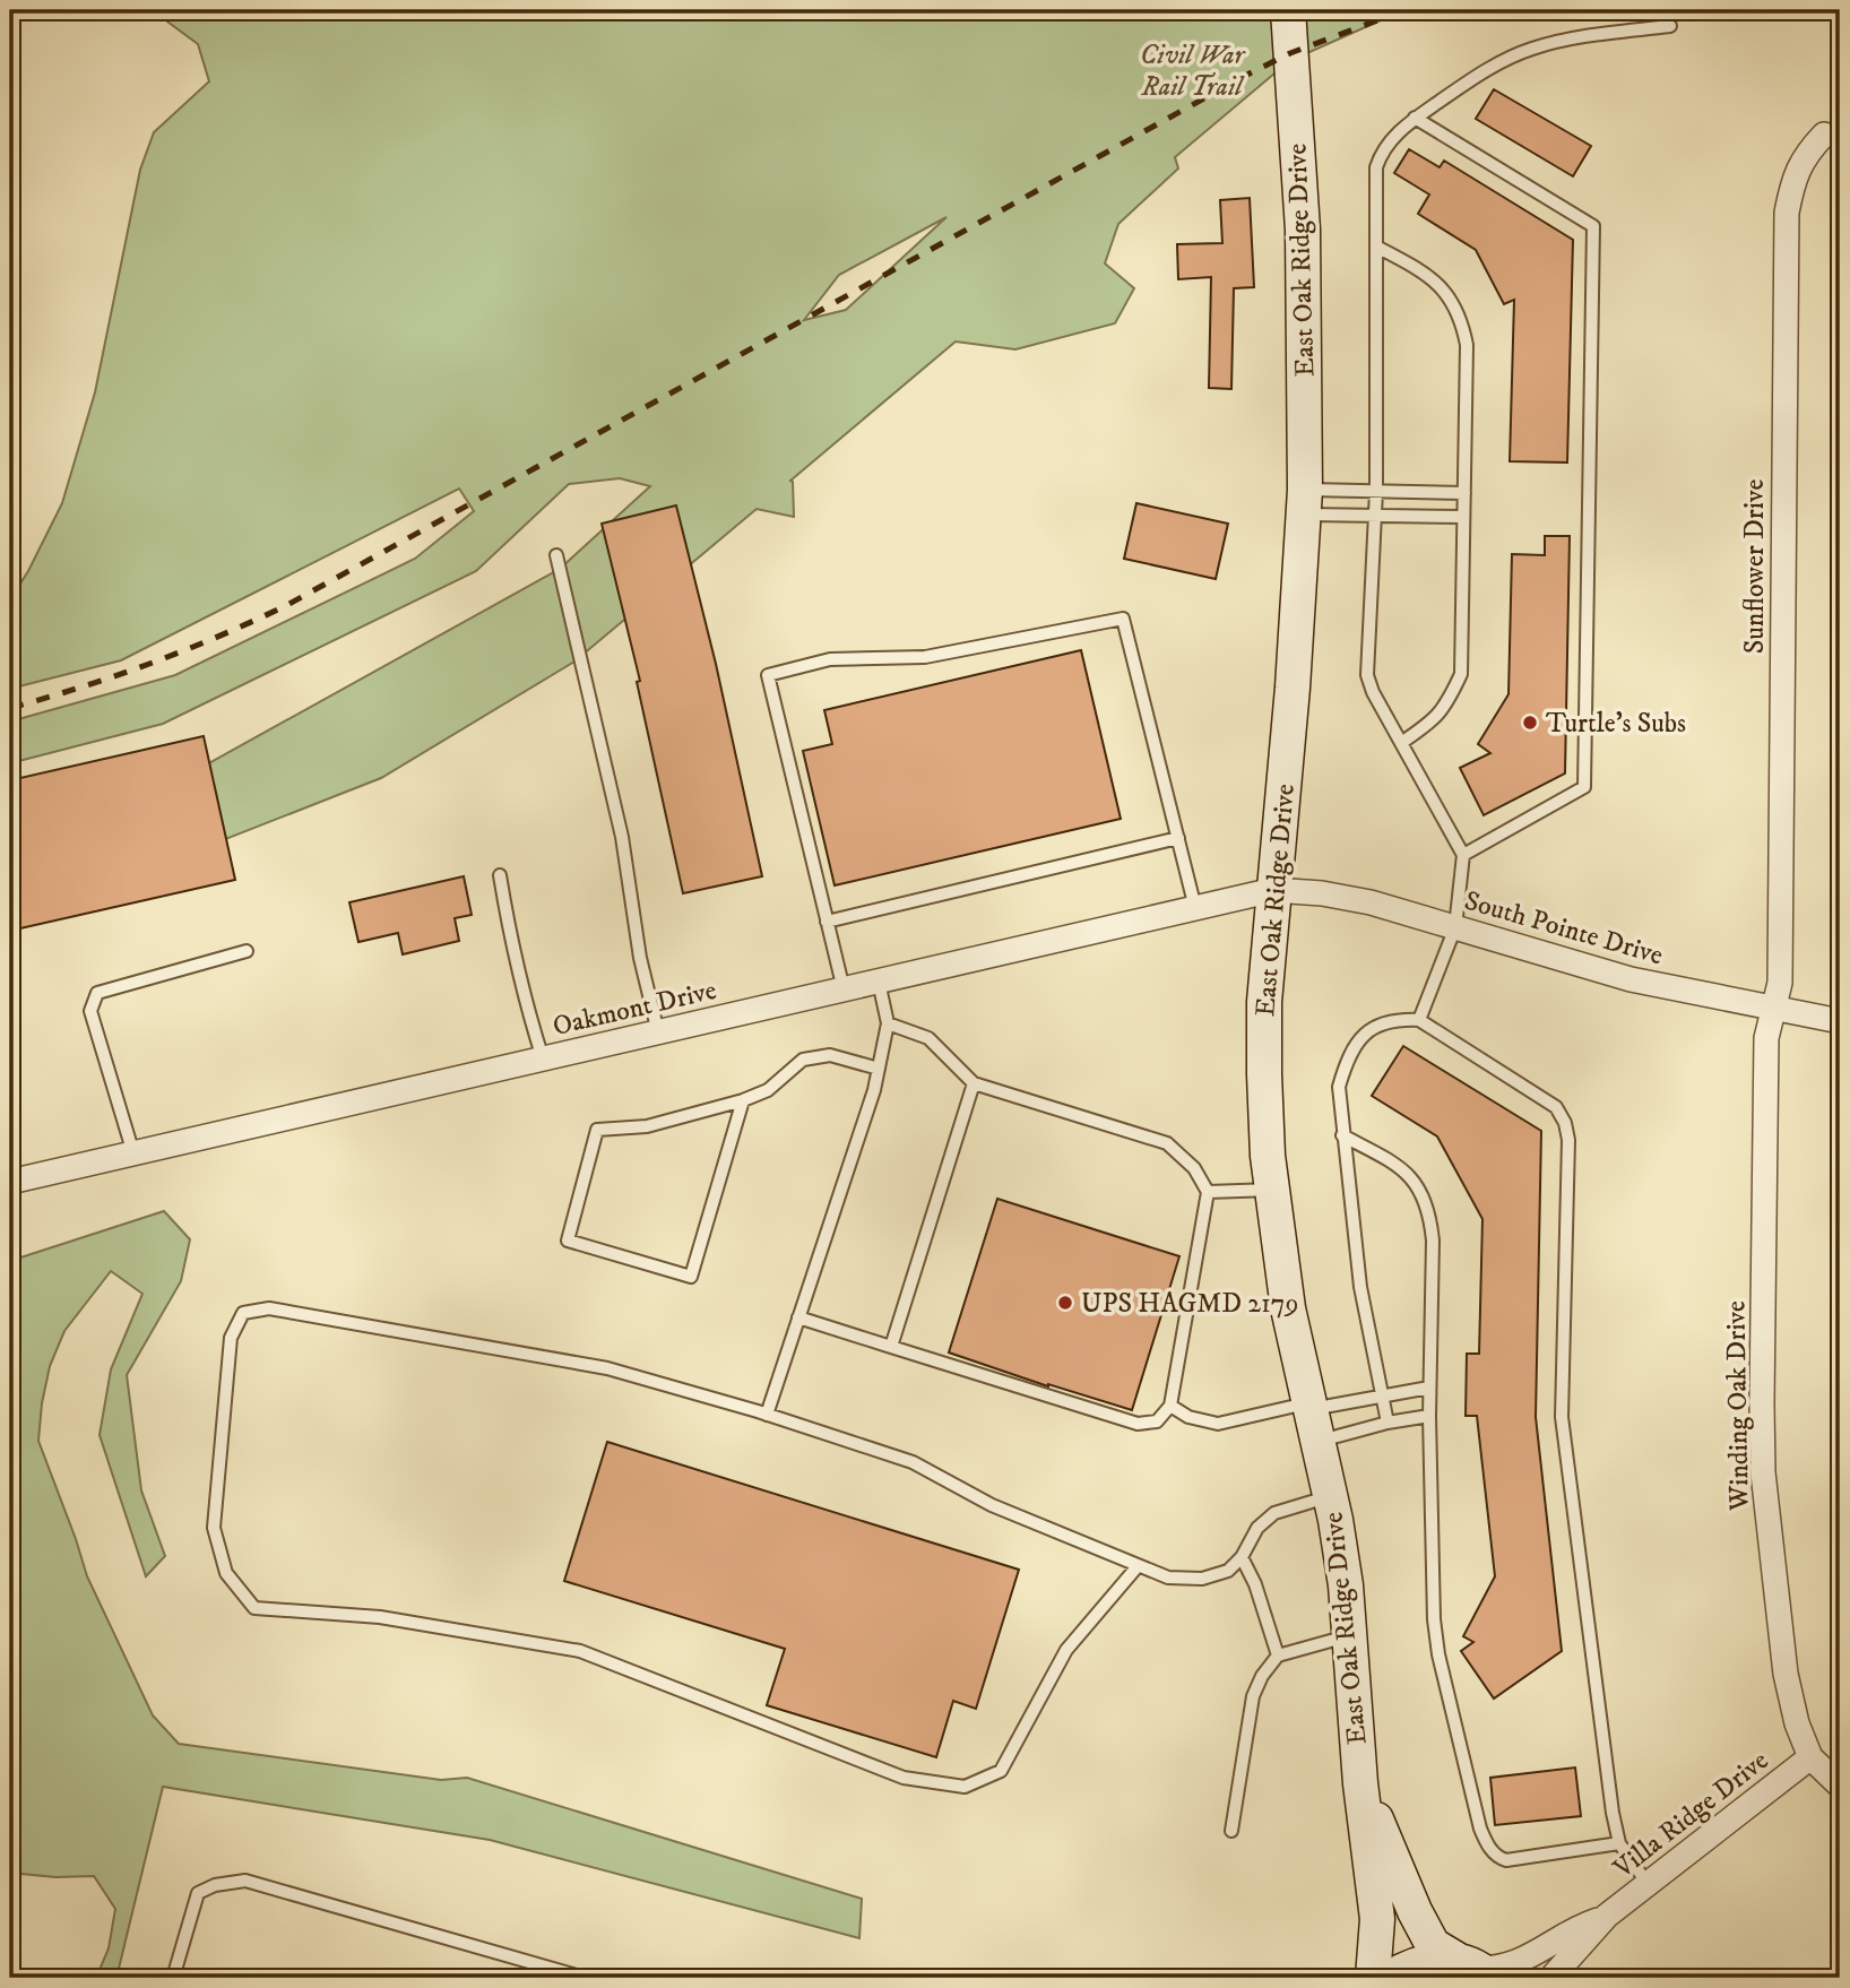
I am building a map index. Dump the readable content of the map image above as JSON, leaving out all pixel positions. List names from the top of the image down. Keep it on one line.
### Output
{"streets":{"main road":["East Oak Ridge Drive"],"street":["Sunflower Drive","South Pointe Drive","Oakmont Drive","Winding Oak Drive","Villa Ridge Drive"]},"crossings":[["East Oak Ridge Drive","South Pointe Drive"],["East Oak Ridge Drive","Oakmont Drive"],["East Oak Ridge Drive","Villa Ridge Drive"],["Sunflower Drive","South Pointe Drive"],["Sunflower Drive","Winding Oak Drive"],["South Pointe Drive","Oakmont Drive"],["South Pointe Drive","Winding Oak Drive"],["Winding Oak Drive","Villa Ridge Drive"]],"parks":["Civil War Rail Trail"],"places":["Turtle’s Subs","UPS HAGMD 2179"]}
